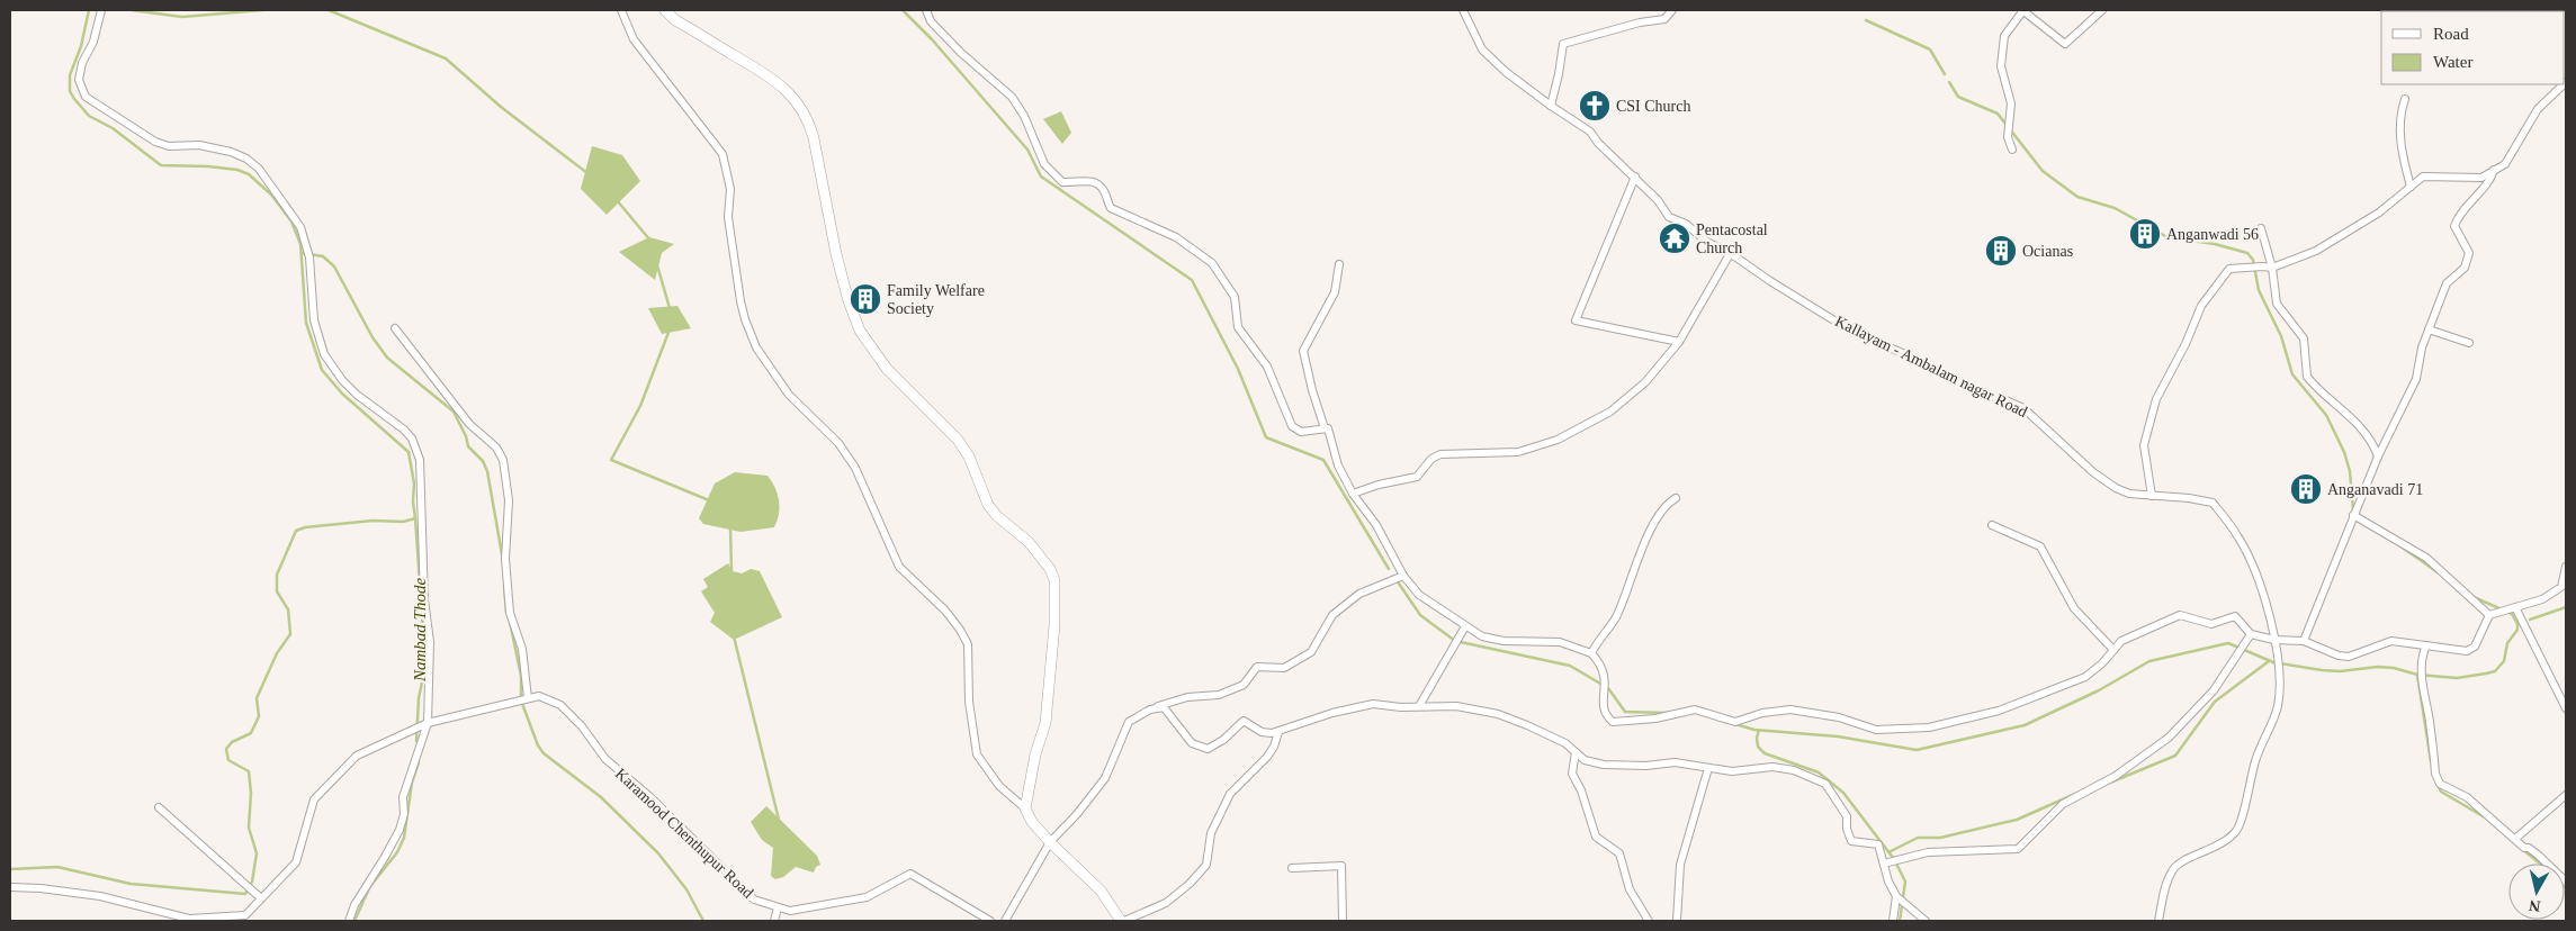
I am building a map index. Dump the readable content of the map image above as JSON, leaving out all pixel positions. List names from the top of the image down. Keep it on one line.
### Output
{"streets":{"street":["Kallayam - Ambalam nagar Road","Karamood Chenthupur Road"]},"water":["Nambad Thode"],"places":{"church":["CSI Church"],"building":["Anganwadi 56","Ocianas","Family Welfare Society","Anganavadi 71"],"temple":["Pentacostal Church"]},"legend":["Road","Water"],"north":"bottom"}
